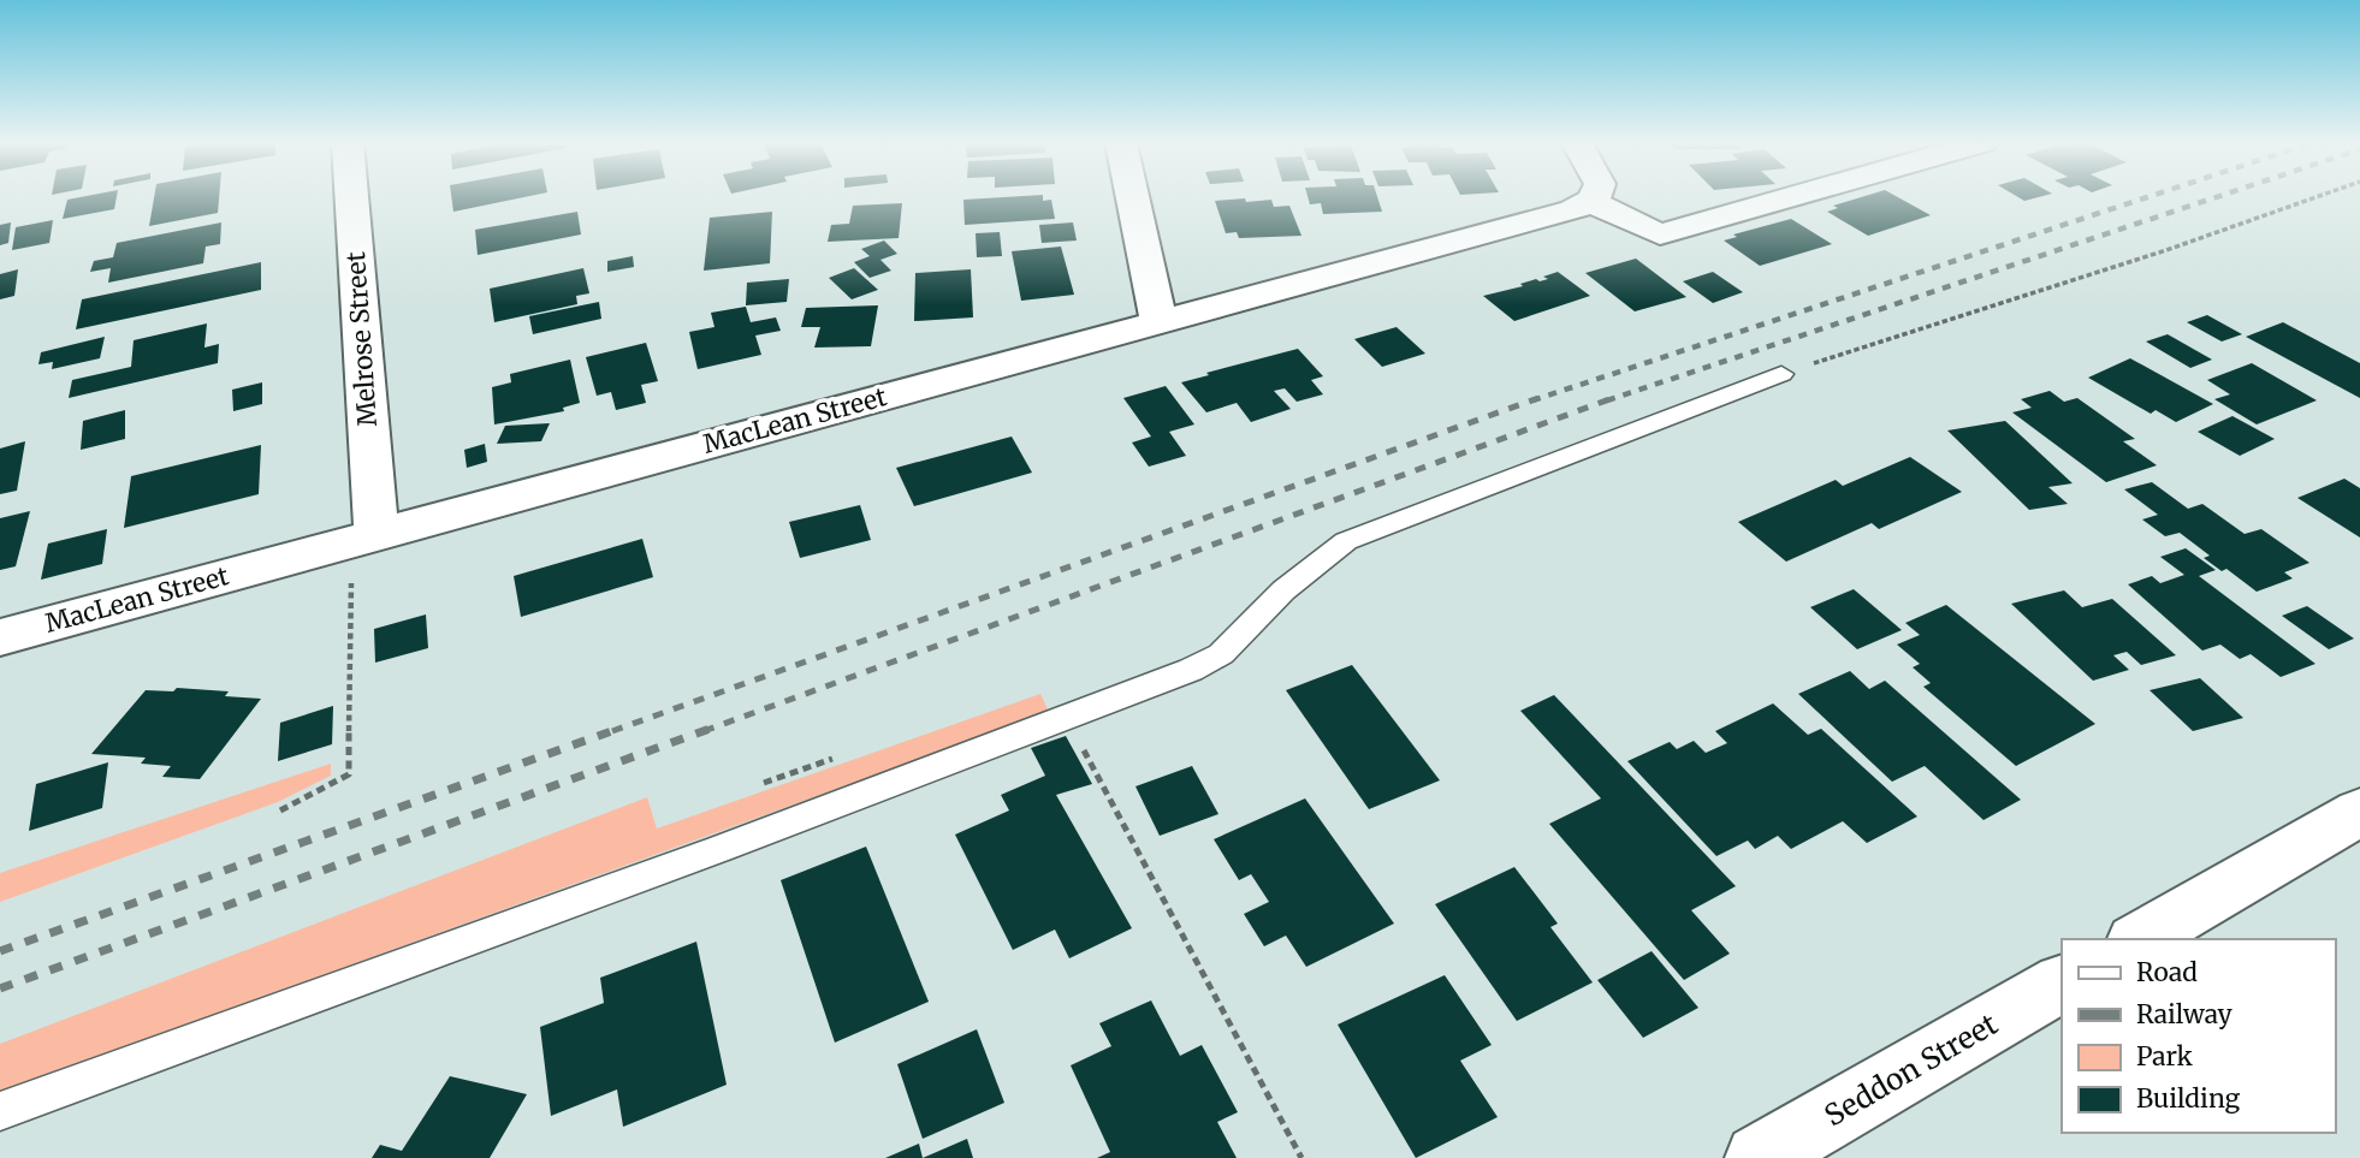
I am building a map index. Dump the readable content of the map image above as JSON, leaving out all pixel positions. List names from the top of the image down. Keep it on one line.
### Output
{"streets":{"street":["Melrose Street","MacLean Street","Seddon Street"]},"crossings":[["Melrose Street","MacLean Street"]],"legend":["Road","Railway","Park","Building"]}
